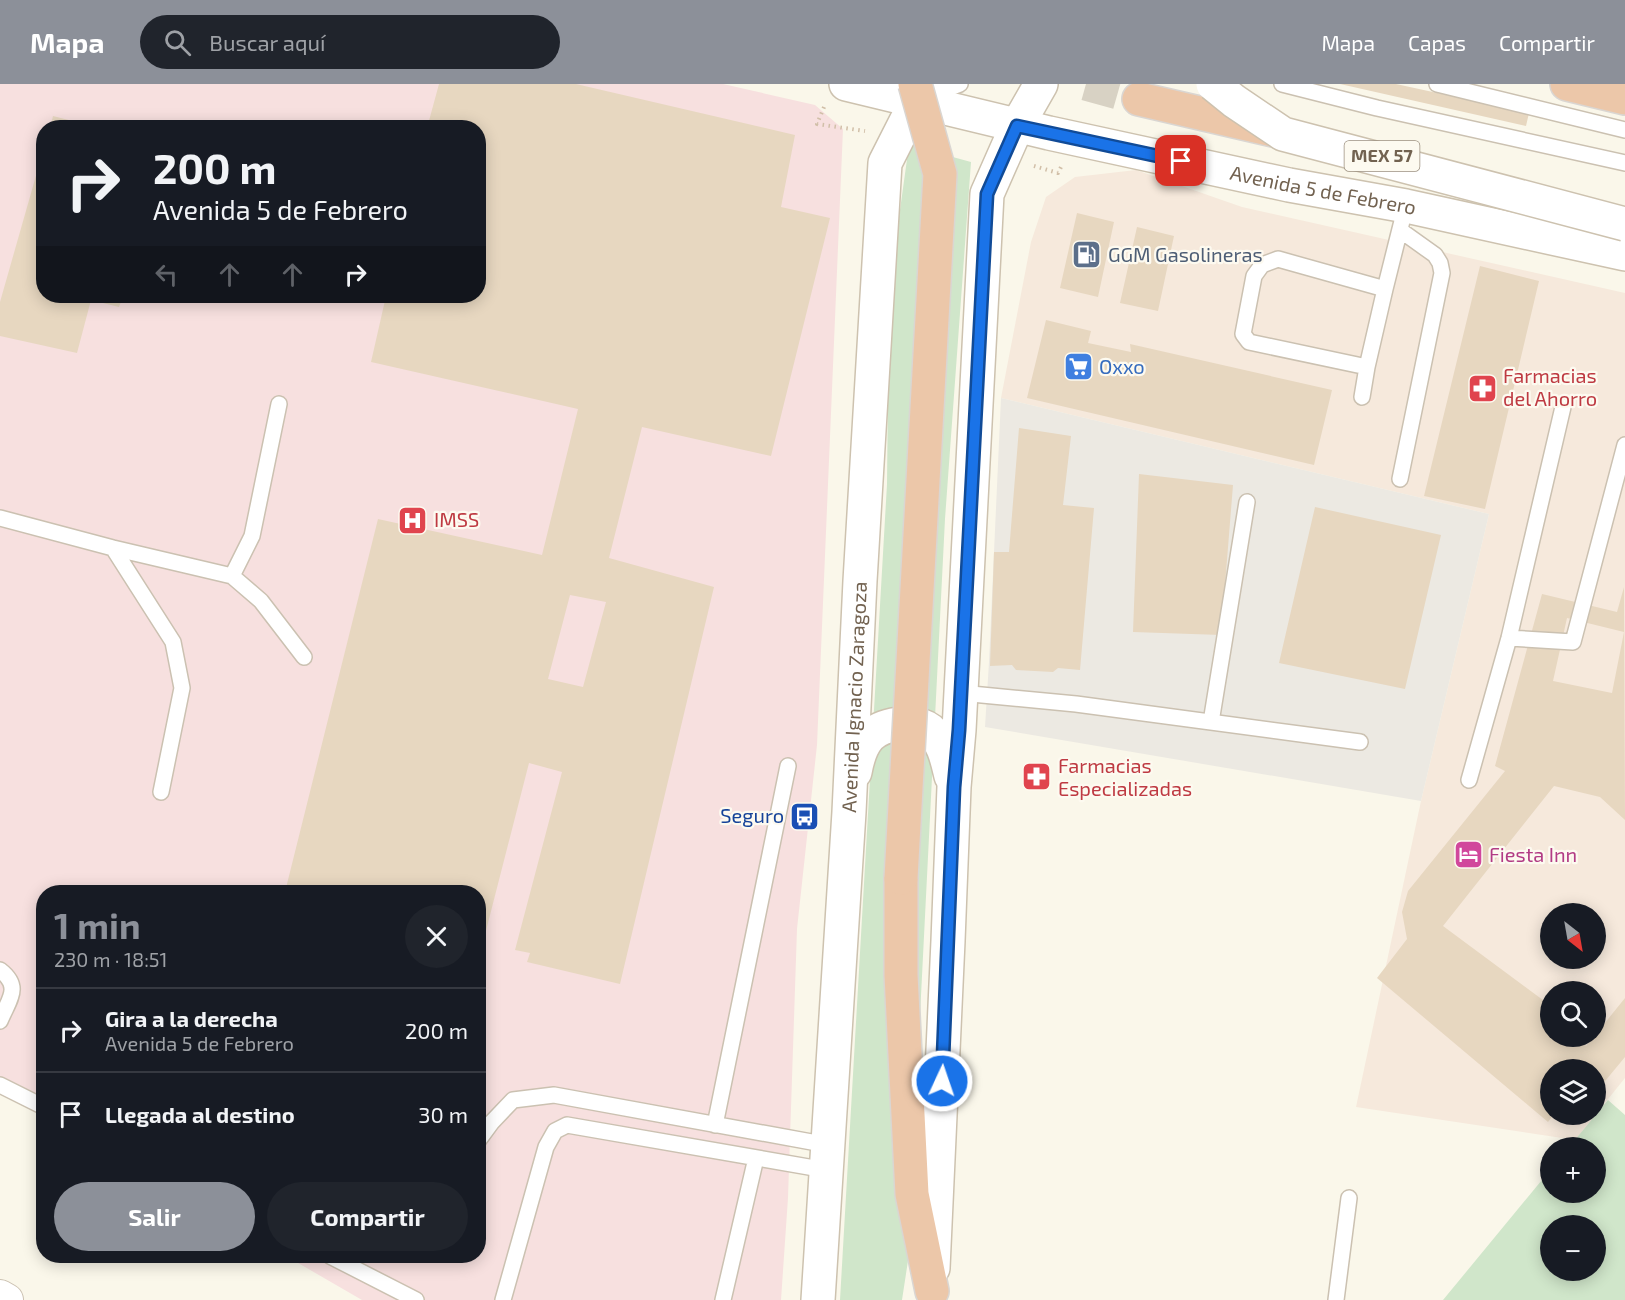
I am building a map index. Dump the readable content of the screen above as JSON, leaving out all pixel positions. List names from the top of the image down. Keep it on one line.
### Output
{"streets":{"highway":["MEX 57"],"main road":["Avenida 5 de Febrero","Avenida Ignacio Zaragoza"]},"crossings":[["Avenida 5 de Febrero","Avenida Ignacio Zaragoza"]],"places":{"fuel station":["GGM Gasolineras"],"supermarket":["Oxxo"],"pharmacy":["Farmacias del Ahorro","Farmacias Especializadas"],"hospital":["IMSS"],"bus stop":["Seguro"],"hotel":["Fiesta Inn"]},"north":"bottom right","page":{"header":"Mapa","search":"Buscar aquí","nav":["Mapa","Capas","Compartir"],"turn":["200 m","Avenida 5 de Febrero"],"heading":["1 min","230 m · 18:51"],"map_buttons":["+","−"],"list":[{"name":"Gira a la derecha","note":"Avenida 5 de Febrero","value":"200 m"},{"name":"Llegada al destino","value":"30 m"}],"buttons":["Salir","Compartir"]}}
